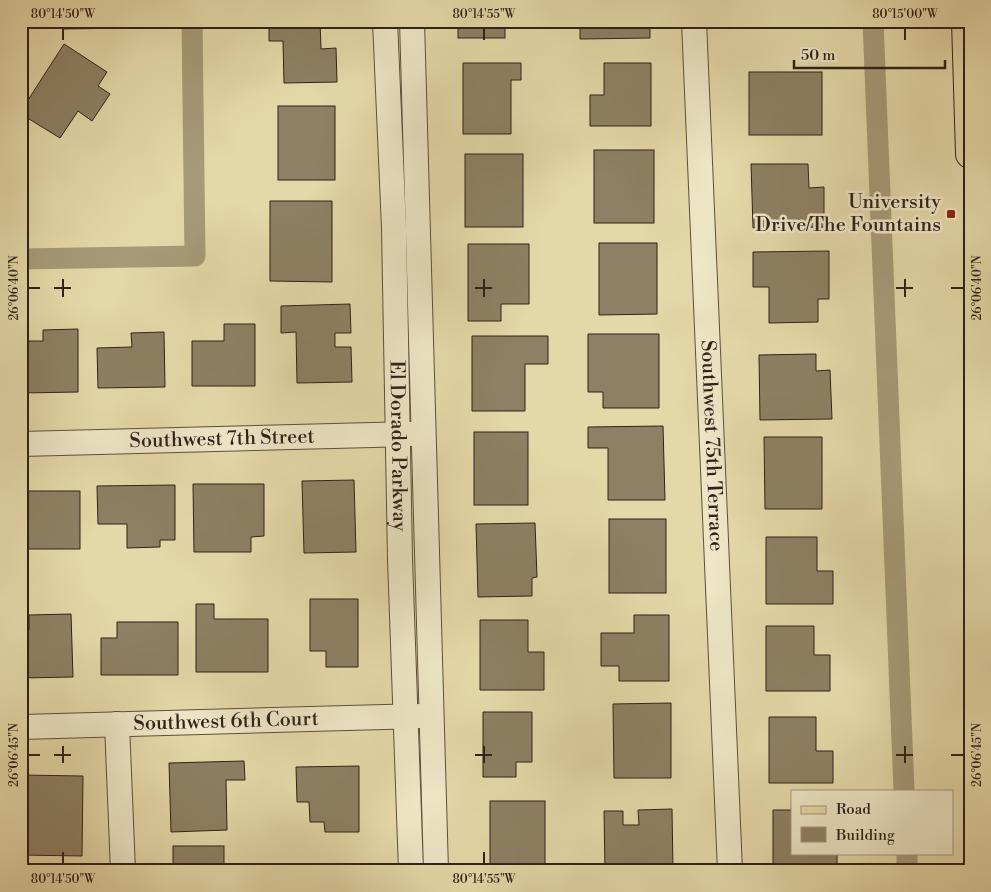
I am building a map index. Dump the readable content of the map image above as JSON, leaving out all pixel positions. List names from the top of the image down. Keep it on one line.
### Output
{"streets":{"street":["Southwest 7th Street","El Dorado Parkway","Southwest 75th Terrace","Southwest 6th Court"]},"crossings":[["Southwest 7th Street","El Dorado Parkway"],["El Dorado Parkway","Southwest 6th Court"]],"places":{"transit":["University Drive/The Fountains"]},"legend":["Road","Building"],"scale_bar":"50 m","coordinates":["80°14'50\"W","80°14'55\"W","80°15'00\"W","26°06'40\"N","26°06'45\"N"]}
